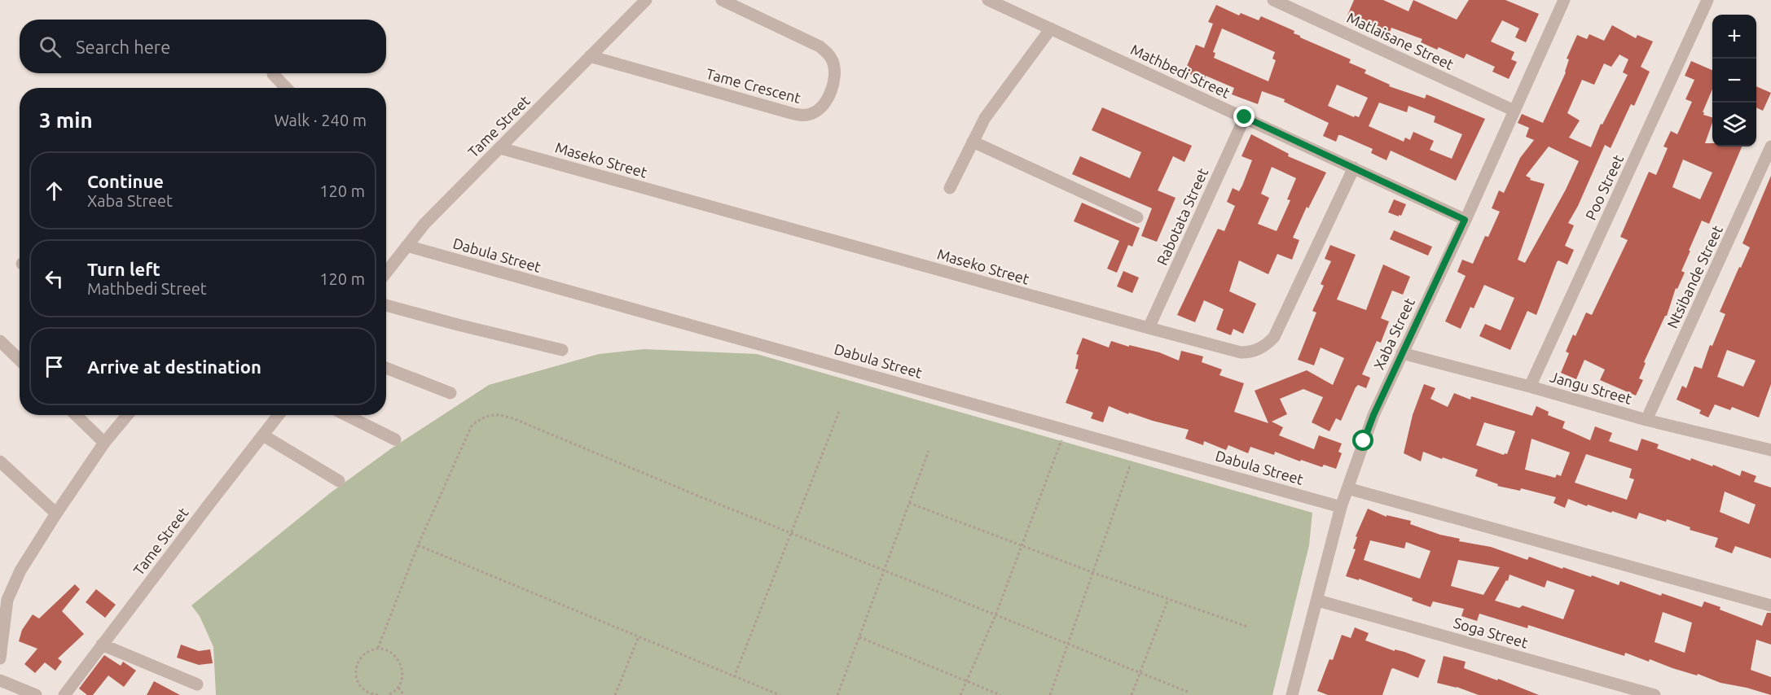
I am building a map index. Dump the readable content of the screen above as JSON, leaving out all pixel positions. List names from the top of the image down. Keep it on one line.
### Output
{"streets":{"street":["Matlaisane Street","Mathbedi Street","Tame Crescent","Tame Street","Maseko Street","Poo Street","Rabotata Street","Dabula Street","Ntsibande Street","Xaba Street","Jangu Street","Soga Street"]},"crossings":[["Matlaisane Street","Xaba Street"],["Mathbedi Street","Maseko Street"],["Mathbedi Street","Rabotata Street"],["Mathbedi Street","Xaba Street"],["Tame Crescent","Tame Street"],["Tame Street","Maseko Street"],["Tame Street","Dabula Street"],["Maseko Street","Rabotata Street"],["Poo Street","Jangu Street"],["Dabula Street","Xaba Street"],["Ntsibande Street","Jangu Street"],["Xaba Street","Jangu Street"],["Xaba Street","Soga Street"]],"page":{"map_buttons":["+","−"],"search":"Search here","heading":["3 min","Walk · 240 m"],"list":[["Continue","Xaba Street","120 m"],["Turn left","Mathbedi Street","120 m"],"Arrive at destination"]}}
